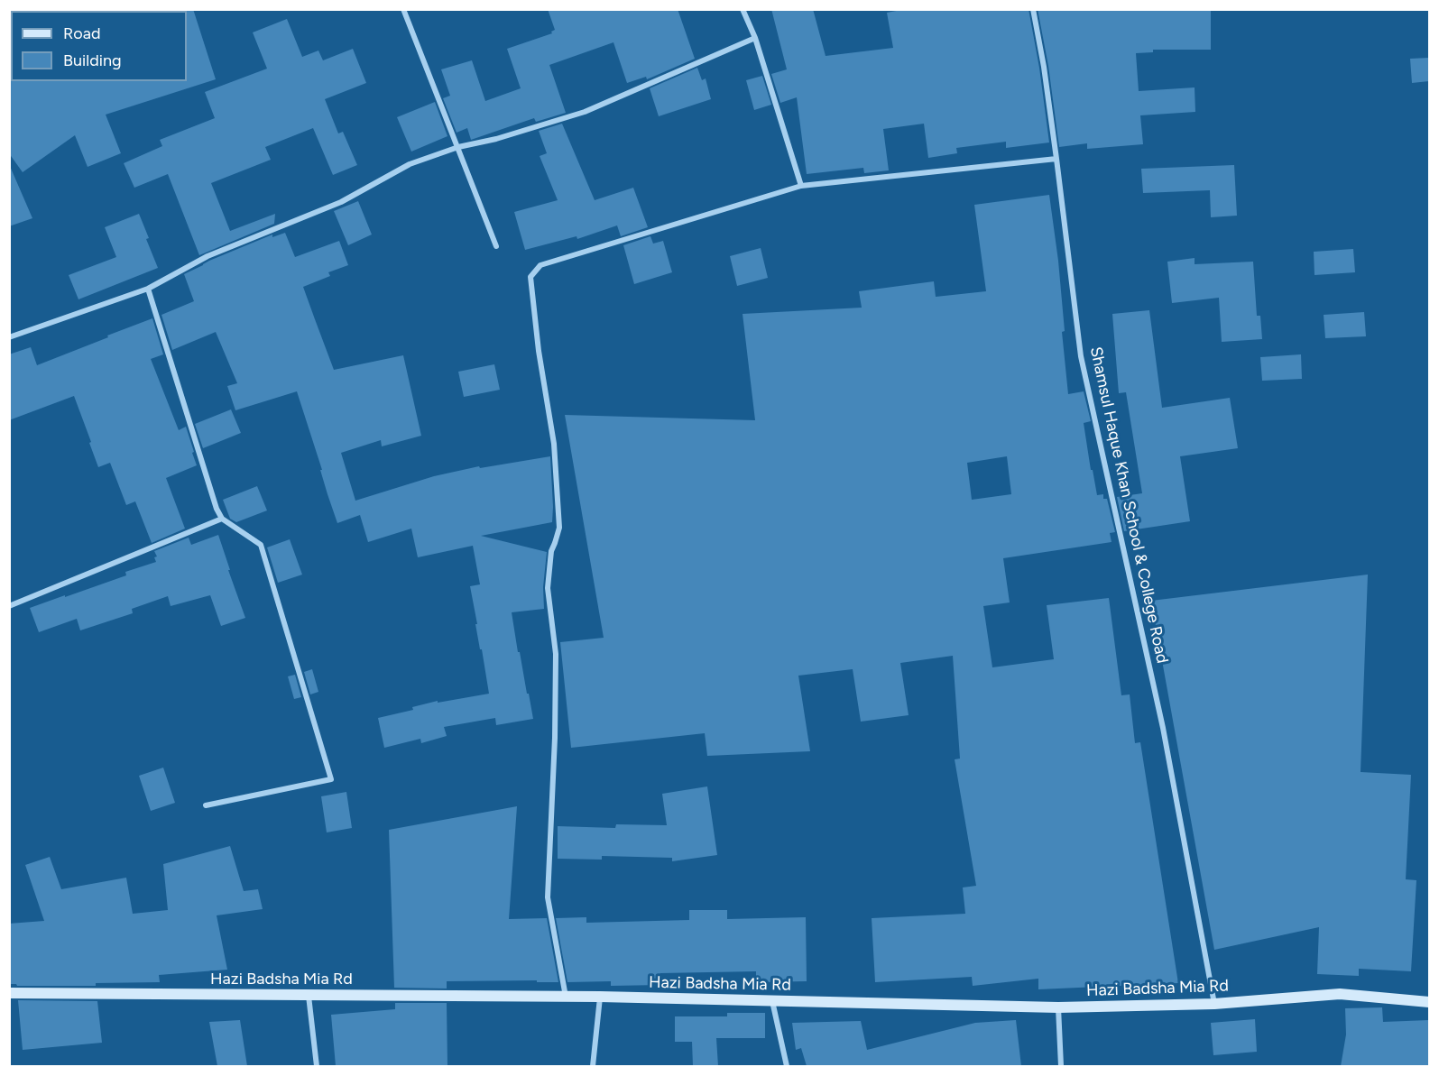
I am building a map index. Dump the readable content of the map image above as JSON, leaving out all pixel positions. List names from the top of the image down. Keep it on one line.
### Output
{"streets":{"main road":["Hazi Badsha Mia Rd"],"street":["Shamsul Haque Khan School & College Road"]},"crossings":[["Shamsul Haque Khan School & College Road","Hazi Badsha Mia Rd"]],"legend":["Road","Building"]}
